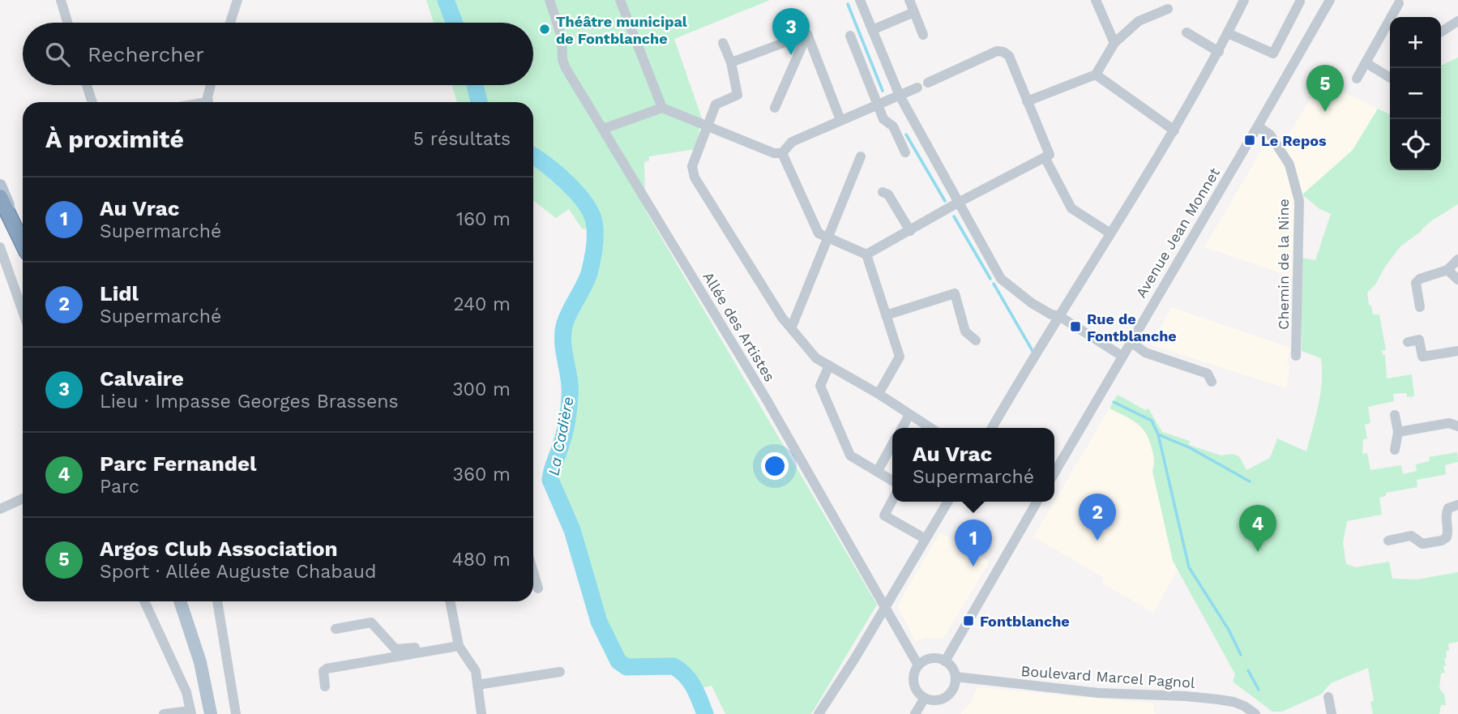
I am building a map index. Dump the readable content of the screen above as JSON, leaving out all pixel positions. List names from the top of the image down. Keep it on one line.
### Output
{"streets":{"street":["Avenue Jean Monnet","Chemin de la Nine","Allée des Artistes","Boulevard Marcel Pagnol"]},"crossings":[["Avenue Jean Monnet","Chemin de la Nine"],["Allée des Artistes","Boulevard Marcel Pagnol"]],"water":["La Cadière"],"places":{"other":["Théâtre municipal de Fontblanche"],"transit":["Le Repos","Rue de Fontblanche","Fontblanche"]},"page":{"pins":["3","5","2","4","1"],"map_buttons":["+","−"],"search":"Rechercher","heading":["À proximité","5 résultats"],"list":[{"mark":"1","name":"Au Vrac","note":"Supermarché","value":"160 m"},{"mark":"2","name":"Lidl","note":"Supermarché","value":"240 m"},{"mark":"3","name":"Calvaire","note":"Lieu · Impasse Georges Brassens","value":"300 m"},{"mark":"4","name":"Parc Fernandel","note":"Parc","value":"360 m"},{"mark":"5","name":"Argos Club Association","note":"Sport · Allée Auguste Chabaud","value":"480 m"}],"popup":["Au Vrac","Supermarché"]}}
